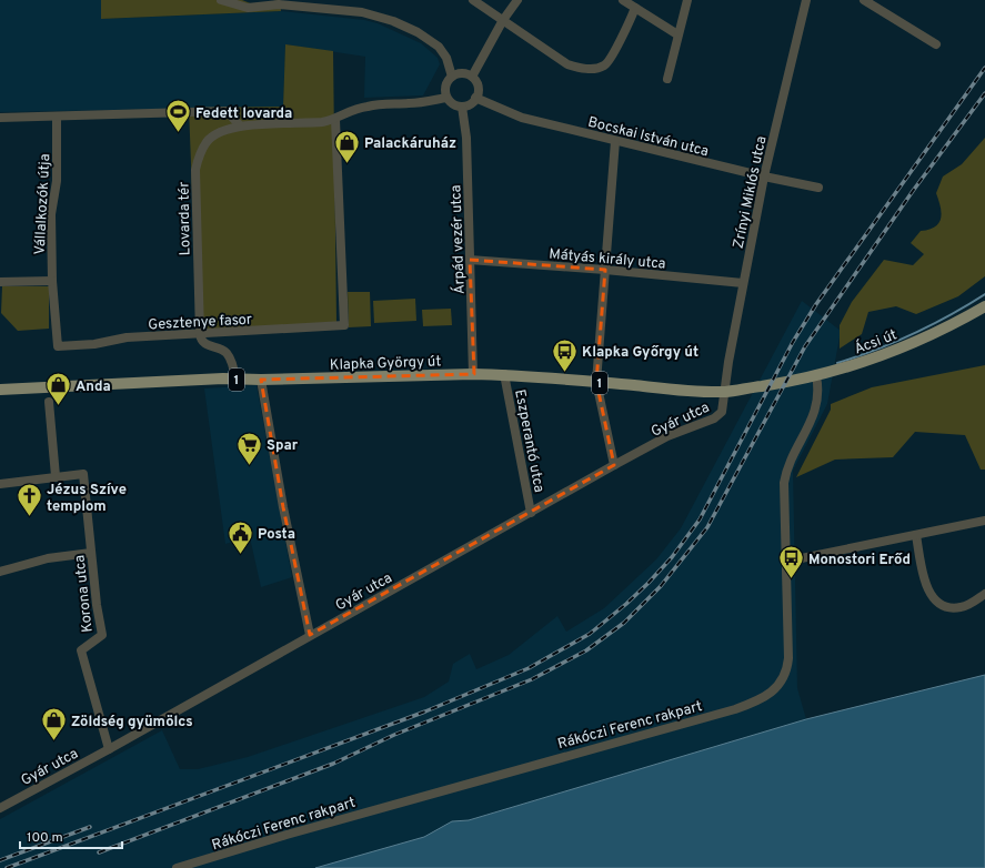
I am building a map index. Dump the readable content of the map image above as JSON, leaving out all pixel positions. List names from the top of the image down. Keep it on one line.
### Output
{"streets":{"main road":["Ácsi út","Klapka György út","1"],"street":["Bocskai István utca","Zrínyi Miklós utca","Vállalkozók útja","Lovarda tér","Árpád vezér utca","Mátyás király utca","Gesztenye fasor","Gyár utca","Eszperantó utca","Korona utca","Rákóczi Ferenc rakpart"]},"crossings":[["Bocskai István utca","Zrínyi Miklós utca"],["Bocskai István utca","Árpád vezér utca"],["Zrínyi Miklós utca","Mátyás király utca"],["Zrínyi Miklós utca","Klapka György út"],["Zrínyi Miklós utca","Gyár utca"],["Vállalkozók útja","Gesztenye fasor"],["Lovarda tér","Gesztenye fasor"],["Árpád vezér utca","Mátyás király utca"],["Árpád vezér utca","Klapka György út"],["Ácsi út","Klapka György út"],["Ácsi út","Rákóczi Ferenc rakpart"],["Klapka György út","Gyár utca"],["Klapka György út","Eszperantó utca"],["Gyár utca","Eszperantó utca"],["Gyár utca","Korona utca"]],"places":{"sports":["Fedett lovarda"],"shop":["Palackáruház","Anda","Zöldség gyümölcs"],"bus stop":["Klapka Győrgy út","Monostori Erőd"],"supermarket":["Spar"],"church":["Jézus Szíve templom"],"public building":["Posta"]},"scale_bar":"100 m"}
